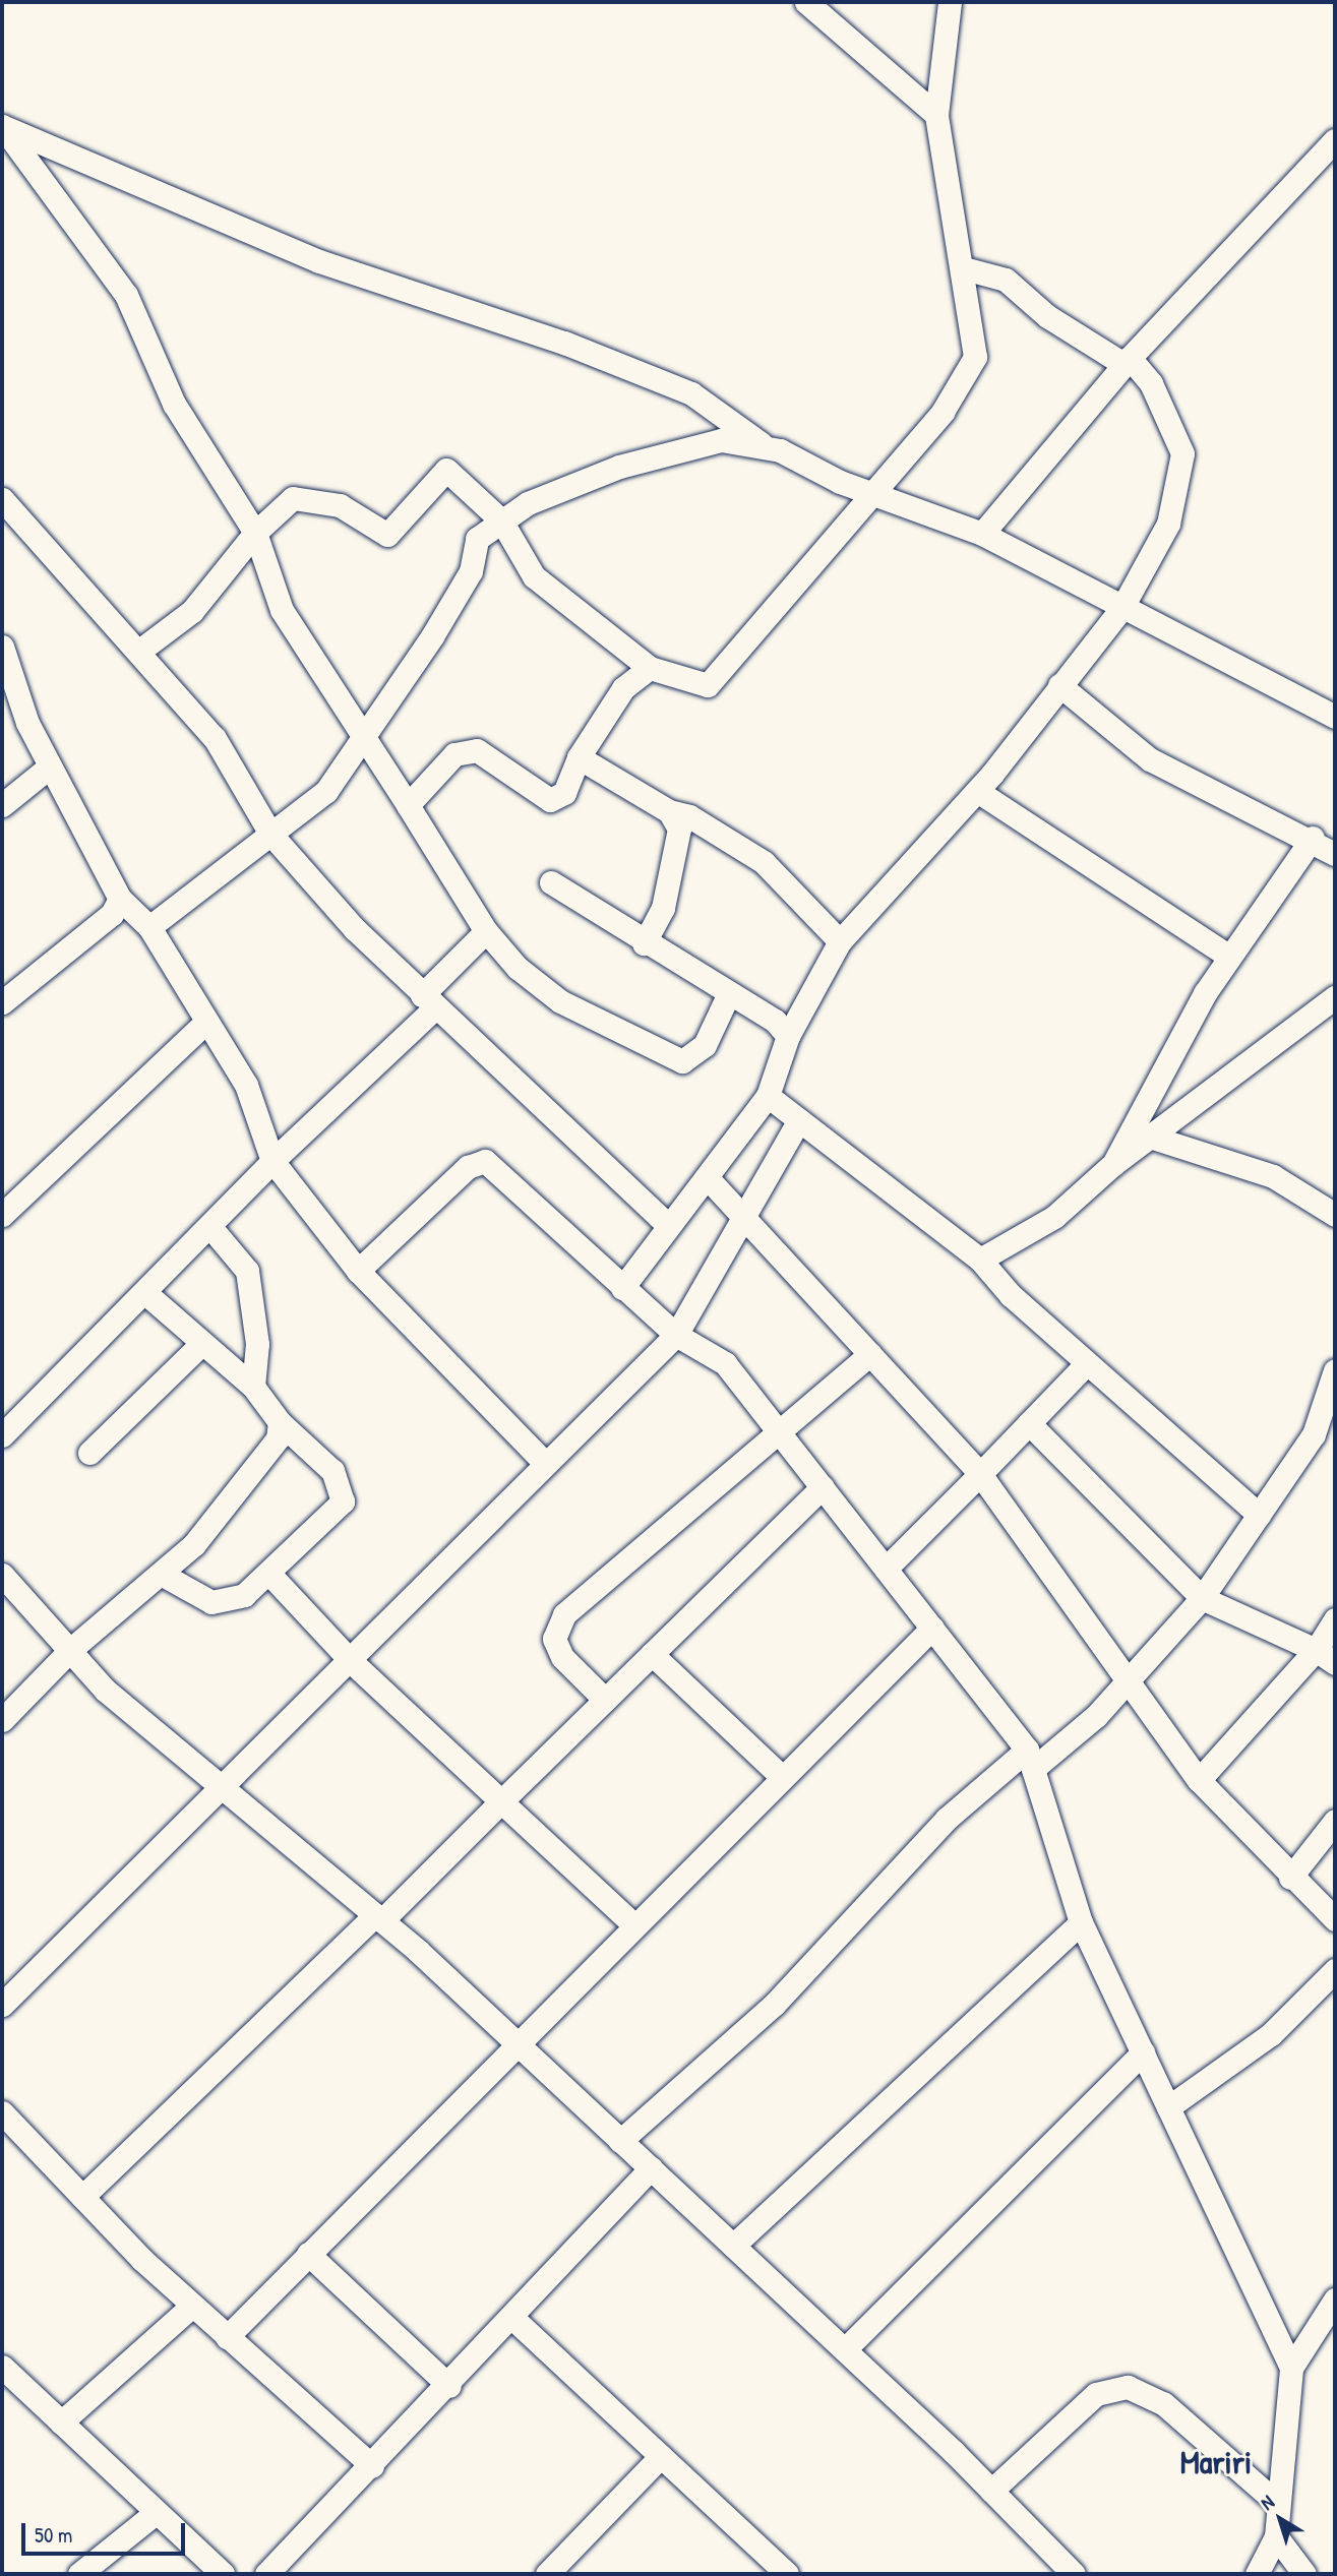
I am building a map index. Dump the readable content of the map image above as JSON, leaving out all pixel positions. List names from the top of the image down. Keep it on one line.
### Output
{"districts":["Mariri"],"scale_bar":"50 m","north":"top left"}
